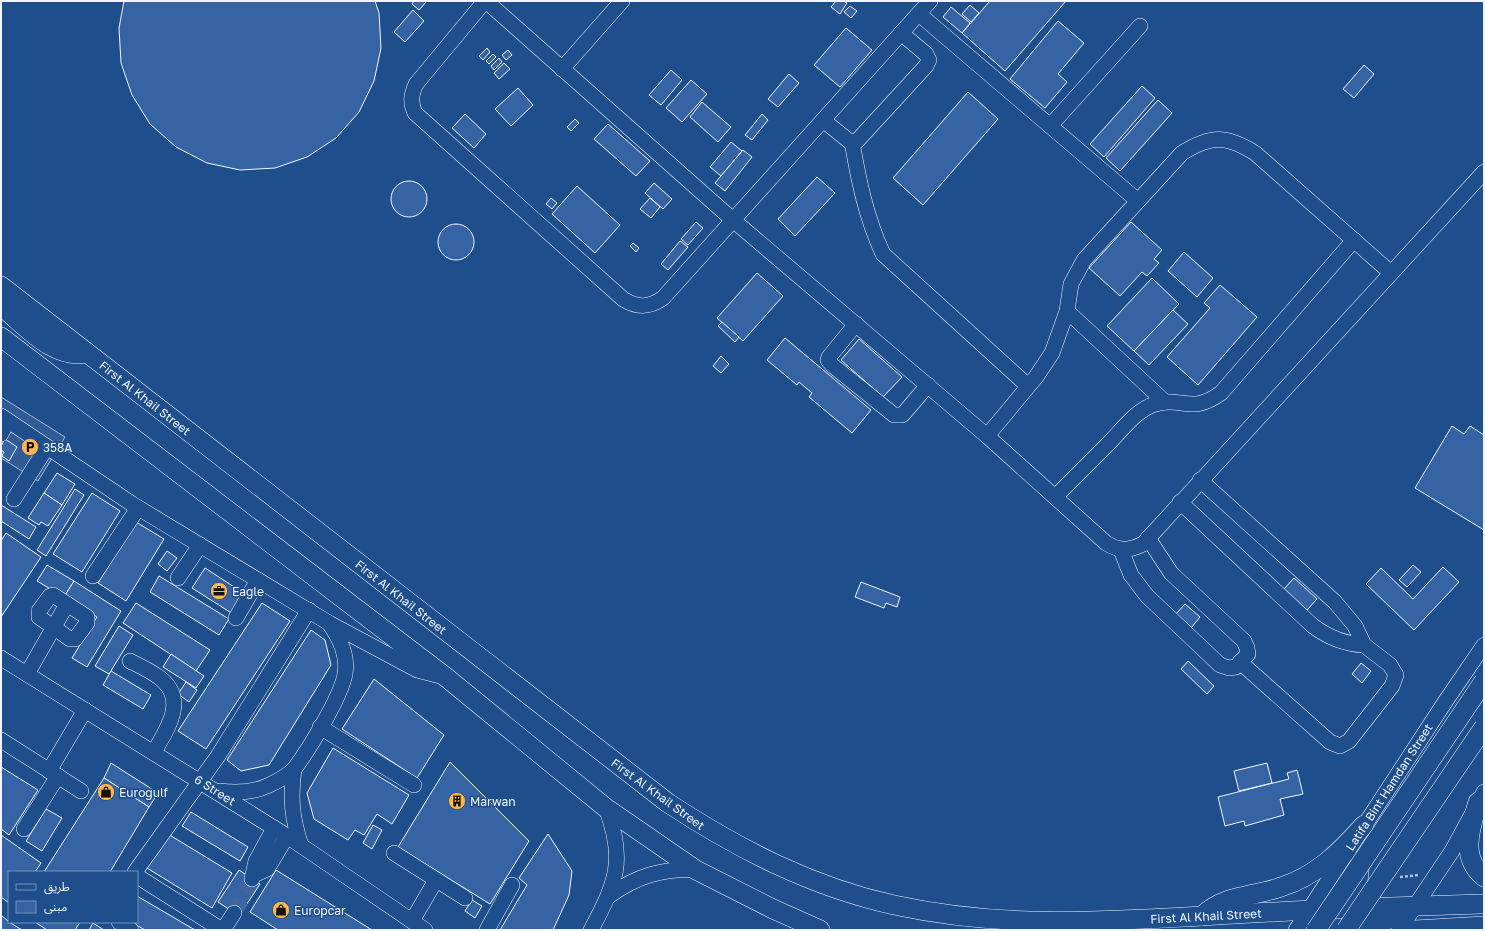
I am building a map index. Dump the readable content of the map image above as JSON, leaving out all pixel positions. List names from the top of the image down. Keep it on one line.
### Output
{"streets":{"main road":["First Al Khail Street","Latifa Bint Hamdan Street"],"street":["6 Street"]},"crossings":[["First Al Khail Street","Latifa Bint Hamdan Street"]],"places":{"parking":["358A"],"office":["Eagle"],"shop":["Eurogulf","Europcar"],"building":["Marwan"]},"legend":["طريق","مبنى"]}
